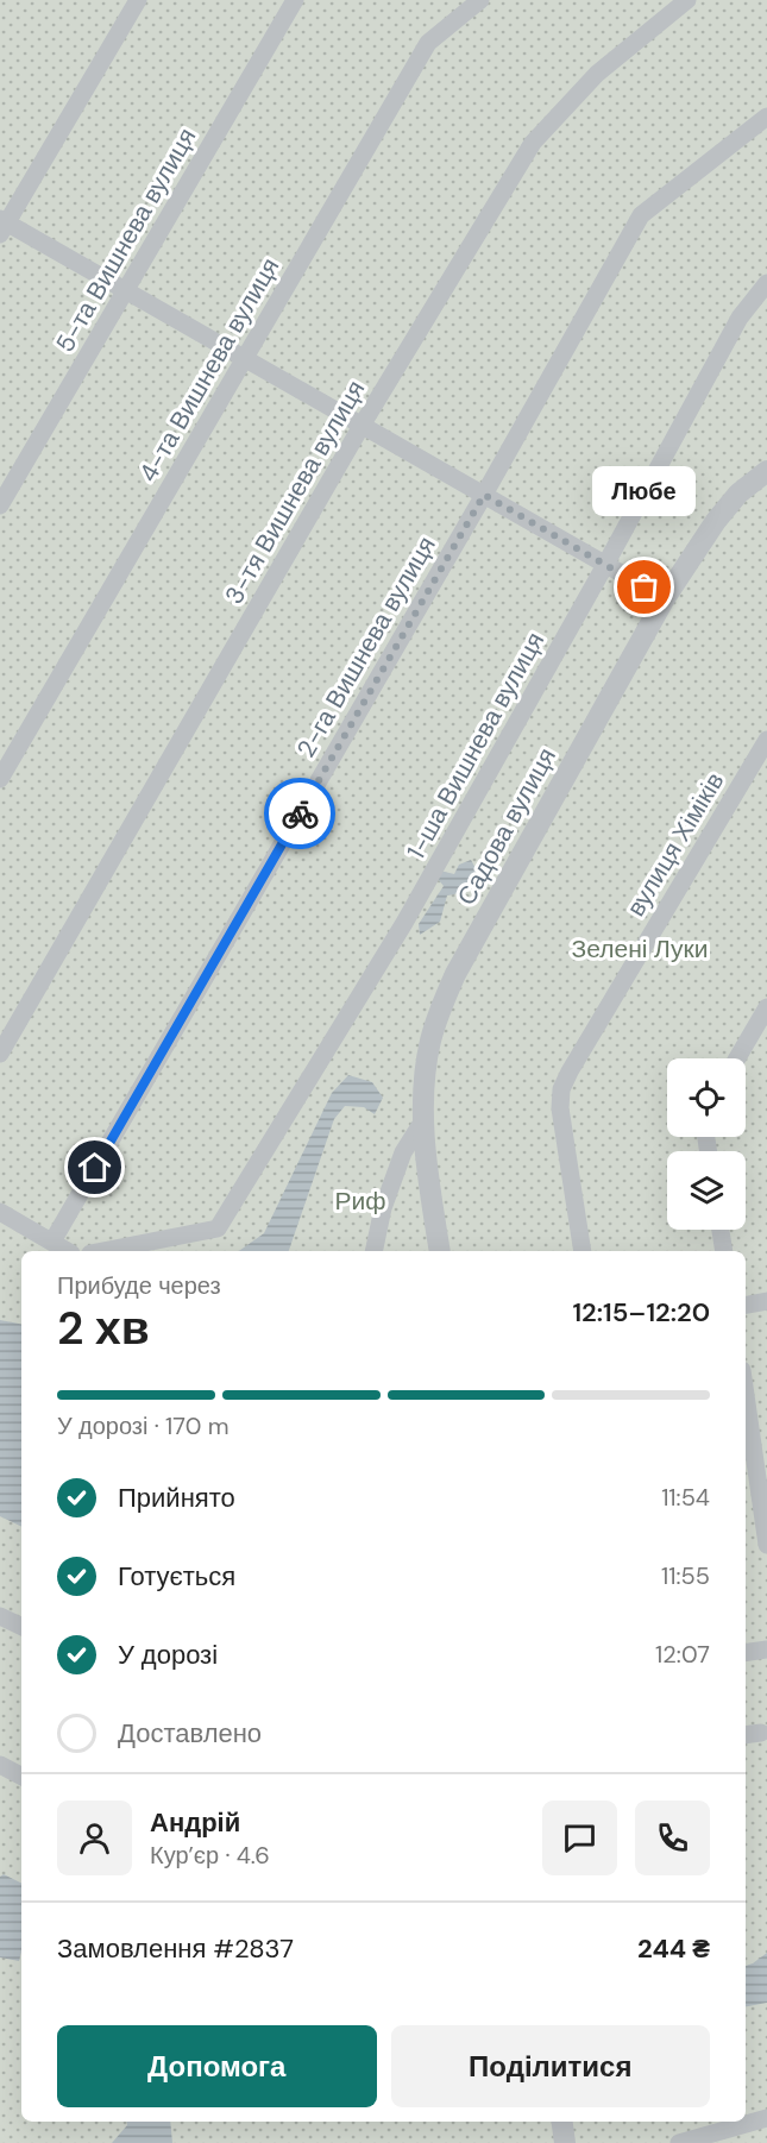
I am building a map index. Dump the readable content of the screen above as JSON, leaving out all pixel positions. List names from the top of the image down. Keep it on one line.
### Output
{"streets":{"street":["5-та Вишнева вулиця","4-та Вишнева вулиця","3-тя Вишнева вулиця","2-га Вишнева вулиця","1-ша Вишнева вулиця","Садова вулиця","вулиця Хіміків"]},"parks":["Зелені Луки","Риф"],"places":["Любе"],"page":{"bubble":"Любе","heading":["2 хв","Прибуде через","12:15–12:20"],"panel":["Андрій","Кур’єр · 4.6","Замовлення #2837","244 ₴"],"bar":"У дорозі · 170 m","list":[["Прийнято","11:54"],["Готується","11:55"],["У дорозі","12:07"],"Доставлено"],"buttons":["Допомога","Поділитися"]}}
